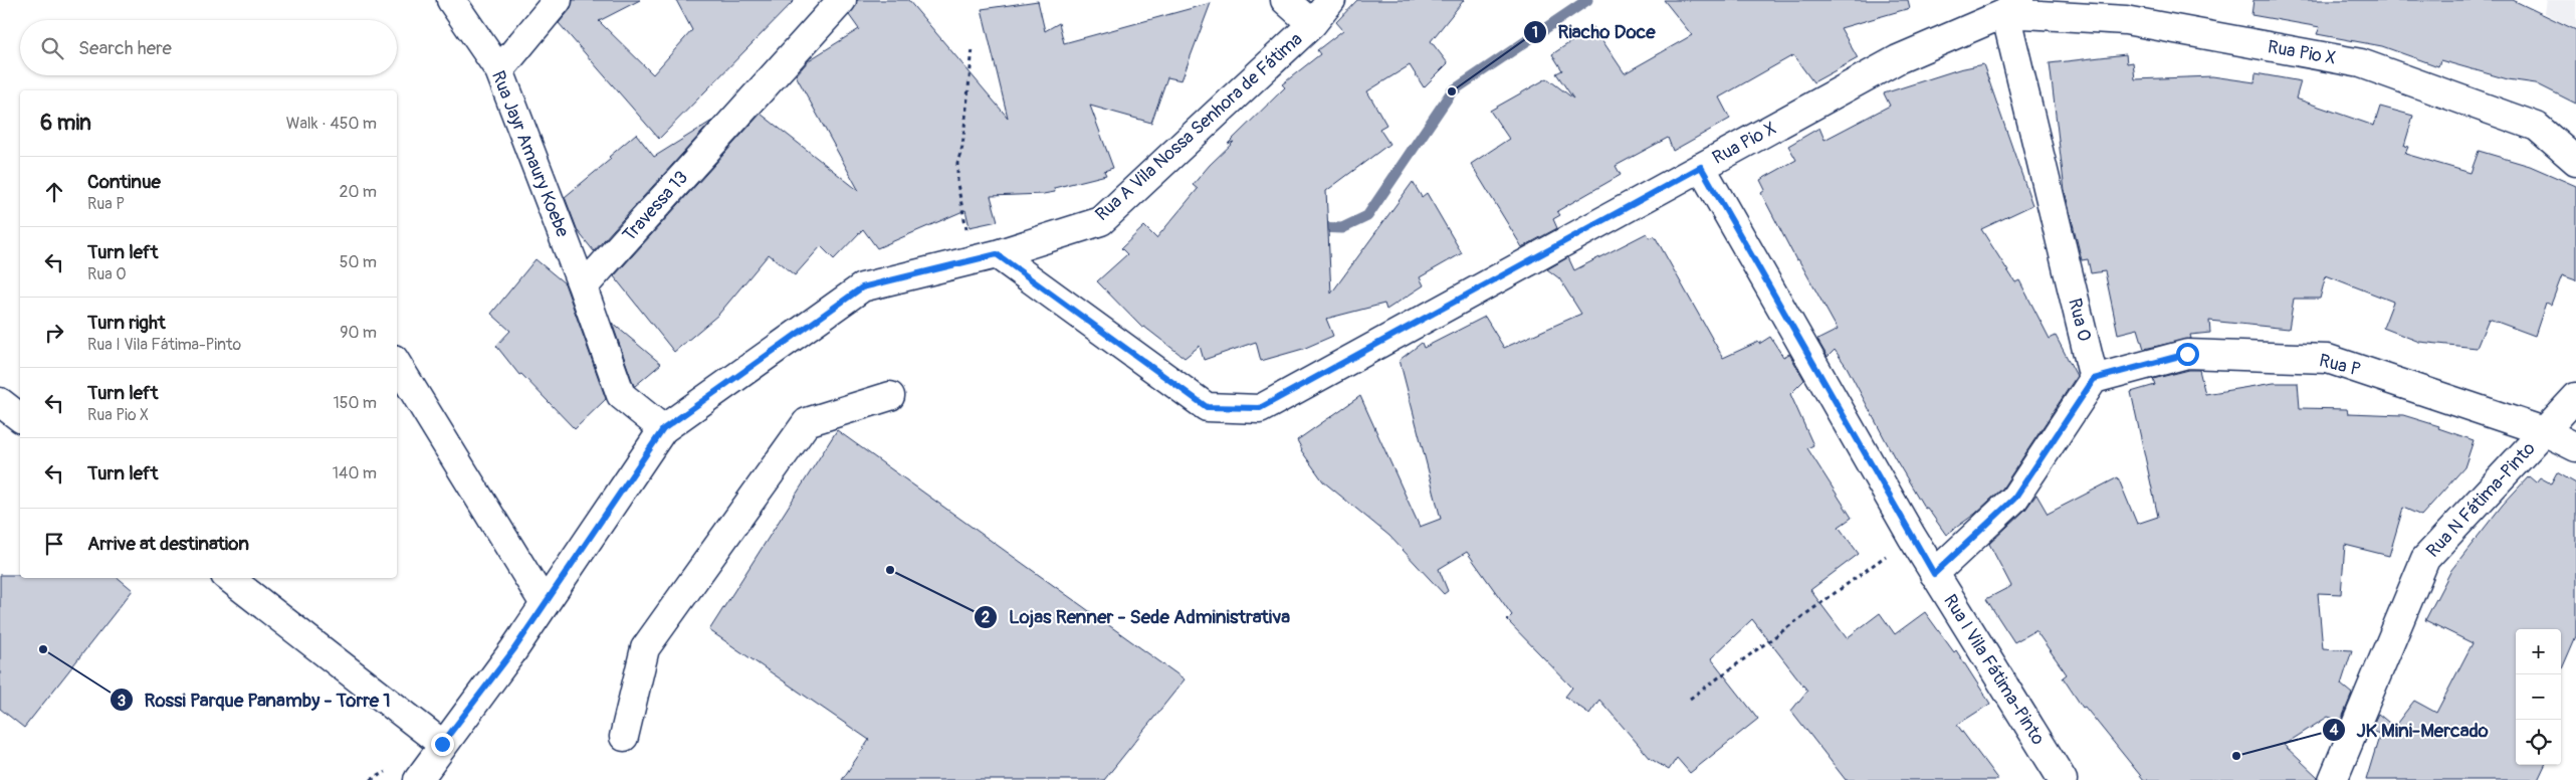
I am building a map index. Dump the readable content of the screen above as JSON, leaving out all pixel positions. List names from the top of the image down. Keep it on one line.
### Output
{"streets":{"street":["Rua Pio X","Rua A Vila Nossa Senhora de Fátima","Rua Jayr Amaury Koebe","Travessa 13","Rua O","Rua P","Rua N Fátima-Pinto","Rua I Vila Fátima-Pinto"]},"crossings":[["Rua Pio X","Rua A Vila Nossa Senhora de Fátima"],["Rua Pio X","Rua O"],["Rua Pio X","Rua I Vila Fátima-Pinto"],["Rua Jayr Amaury Koebe","Travessa 13"],["Rua O","Rua P"],["Rua P","Rua N Fátima-Pinto"]],"places":["Riacho Doce","Lojas Renner - Sede Administrativa","Rossi Parque Panamby - Torre 1","JK Mini-Mercado"],"page":{"search":"Search here","heading":["6 min","Walk · 450 m"],"list":[["Continue","Rua P","20 m"],["Turn left","Rua O","50 m"],["Turn right","Rua I Vila Fátima-Pinto","90 m"],["Turn left","Rua Pio X","150 m"],["Turn left","140 m"],"Arrive at destination"],"map_buttons":["+","−"]}}
